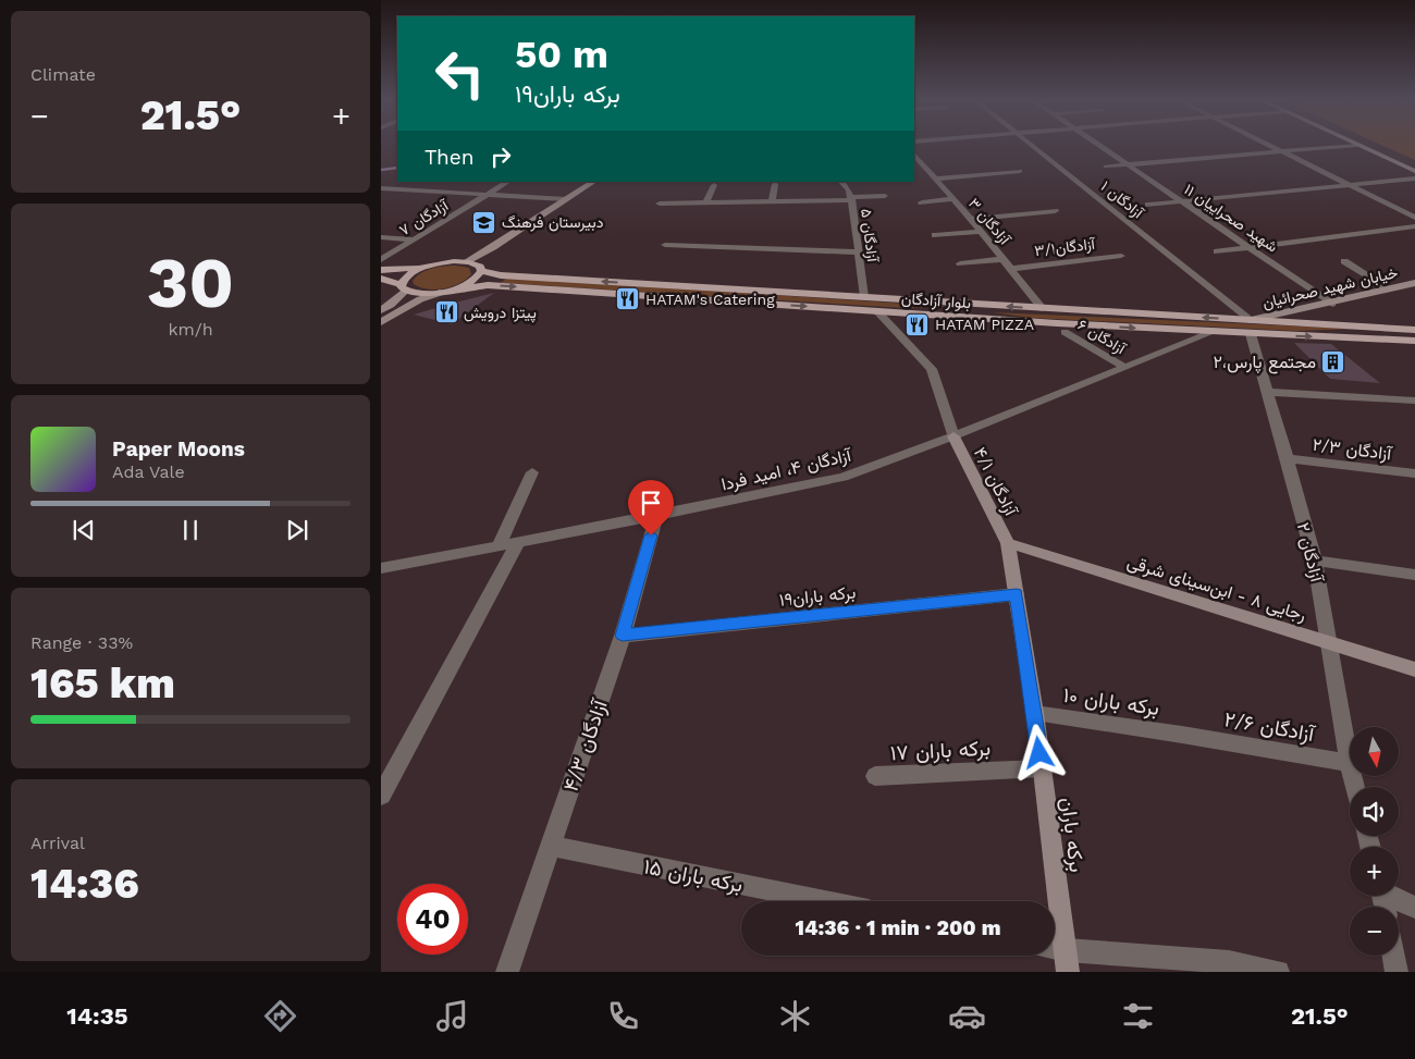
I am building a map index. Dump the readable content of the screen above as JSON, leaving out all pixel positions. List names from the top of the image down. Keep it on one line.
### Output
{"streets":{"main road":["بلوار آزادگان"],"street":["آزادگان ۱","آزادگان ۷","شهید صحراییان ۱۱","آزادگان ۳","آزادگان ۵","آزادگان۳/۱","خیابان شهید صحرائیان","آزادگان ۶","آزادگان ۲/۳","آزادگان ۴، امید فردا","آزادگان ۴/۱","آزادگان ۲","رجایی ۸ - ابن‌سینای شرقی","برکه باران۱۹","برکه باران ۱۰","آزادگان ۲/۶","آزادگان ۴/۳","برکه باران ۱۷","برکه باران","برکه باران ۱۵"]},"crossings":[["آزادگان ۱","خیابان شهید صحرائیان"],["آزادگان ۱","بلوار آزادگان"],["شهید صحراییان ۱۱","خیابان شهید صحرائیان"],["آزادگان ۳","آزادگان۳/۱"],["آزادگان ۳","بلوار آزادگان"],["آزادگان ۵","بلوار آزادگان"],["خیابان شهید صحرائیان","بلوار آزادگان"],["بلوار آزادگان","آزادگان ۴، امید فردا"],["بلوار آزادگان","آزادگان ۲"],["آزادگان ۶","آزادگان ۴، امید فردا"],["آزادگان ۲/۳","آزادگان ۲"],["آزادگان ۴، امید فردا","آزادگان ۴/۱"],["آزادگان ۴، امید فردا","آزادگان ۴/۳"],["آزادگان ۴/۱","رجایی ۸ - ابن‌سینای شرقی"],["آزادگان ۴/۱","برکه باران"],["آزادگان ۲","رجایی ۸ - ابن‌سینای شرقی"],["آزادگان ۲","آزادگان ۲/۶"],["رجایی ۸ - ابن‌سینای شرقی","برکه باران"],["برکه باران۱۹","آزادگان ۴/۳"],["برکه باران۱۹","برکه باران"],["برکه باران ۱۰","آزادگان ۲/۶"],["برکه باران ۱۰","برکه باران"],["آزادگان ۴/۳","برکه باران ۱۵"],["برکه باران ۱۷","برکه باران"]],"places":{"school or university":["دبیرستان فرهنگ"],"restaurant":["HATAM's Catering","پیتزا درویش","HATAM PIZZA"],"building":["۲،مجتمع پارس"]},"north":"bottom","page":{"tile":["Climate",["30","km/h"],["Range · 33%","165 km"],["Arrival","14:36"]],"turn":["50 m","برکه باران۱۹"],"heat":["−","21.5°","+"],"then":"Then","song":["Paper Moons","Ada Vale"],"map_buttons":["+","−"],"limit":"40","trip":"14:36 · 1 min · 200 m","tabs":["14:35","21.5°"]}}
